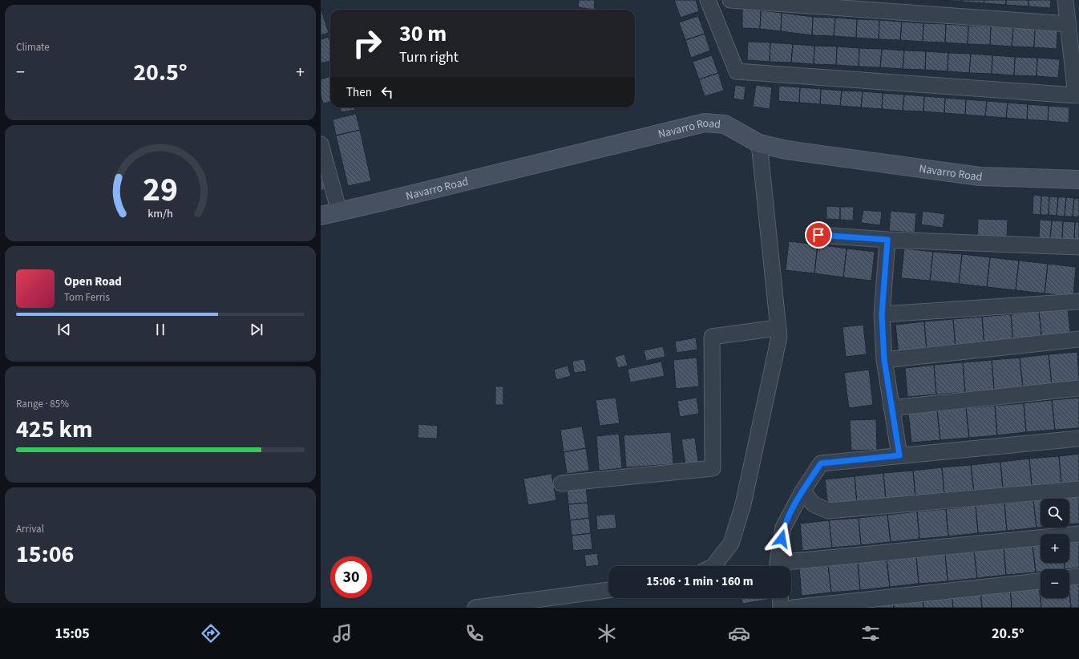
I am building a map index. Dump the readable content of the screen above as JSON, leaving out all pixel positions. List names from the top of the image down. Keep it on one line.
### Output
{"streets":{"street":["Navarro Road"]},"page":{"tile":["Climate",["Range · 85%","425 km"],["Arrival","15:06"]],"turn":["30 m","Turn right"],"heat":["−","20.5°","+"],"then":"Then","song":["Open Road","Tom Ferris"],"map_buttons":["+","−"],"limit":"30","trip":"15:06 · 1 min · 160 m","tabs":["15:05","20.5°"],"gauge":["29","km/h"]}}
